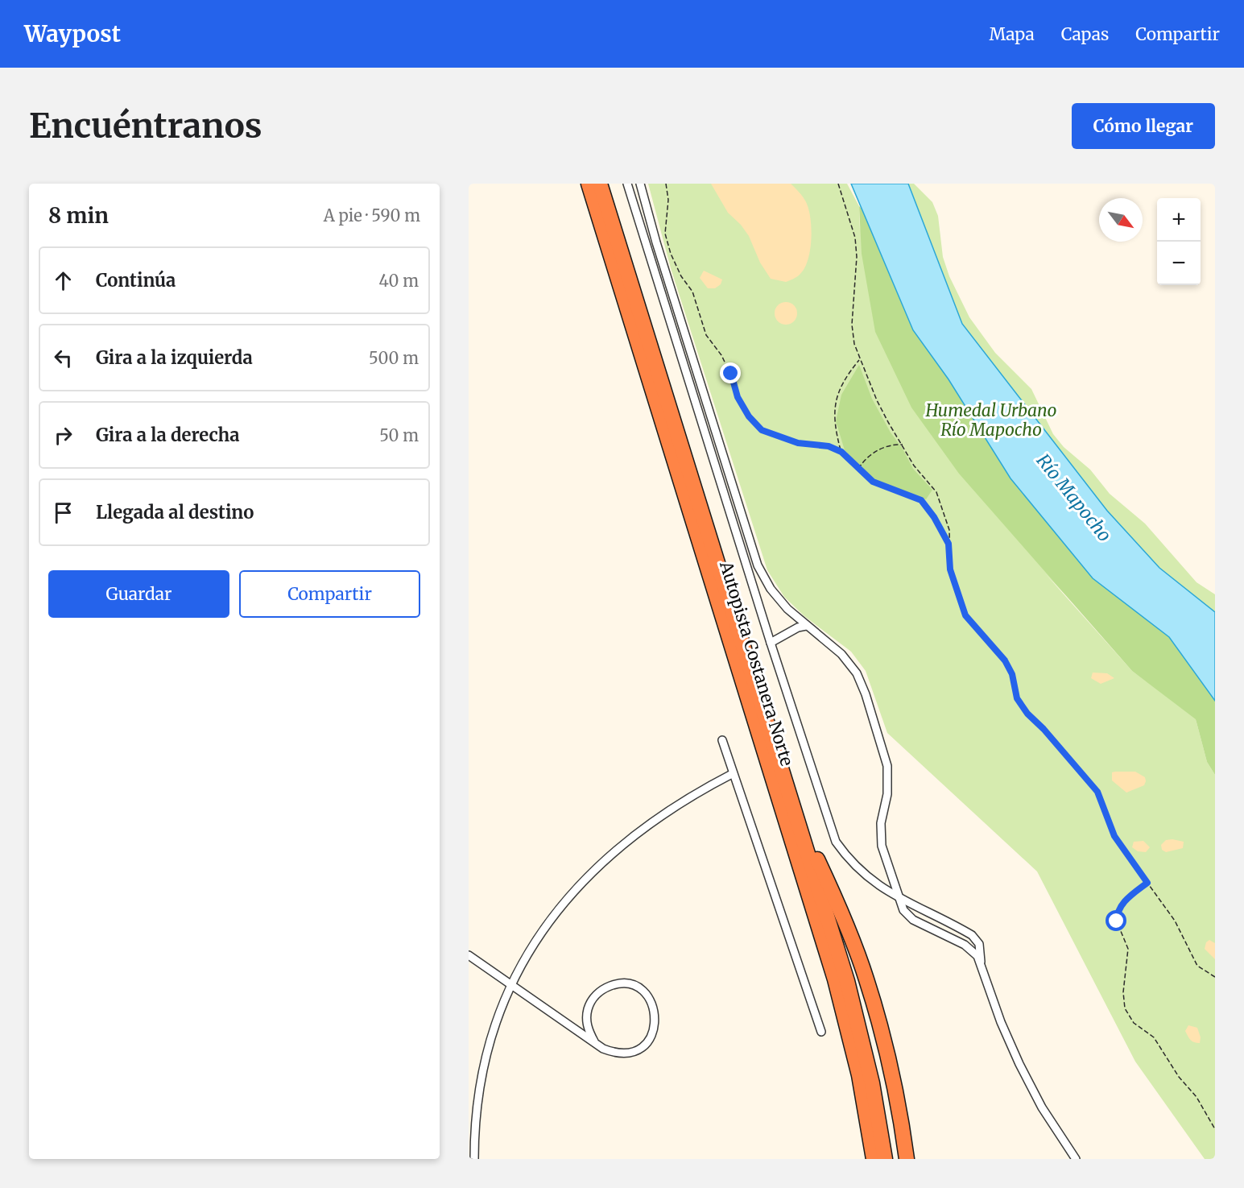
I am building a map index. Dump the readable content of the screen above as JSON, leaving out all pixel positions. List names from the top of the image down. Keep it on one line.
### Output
{"streets":{"highway":["Autopista Costanera Norte"]},"water":["Río Mapocho"],"parks":["Humedal Urbano Río Mapocho"],"north":"bottom right","page":{"header":"Waypost","nav":["Mapa","Capas","Compartir"],"buttons":["Cómo llegar",["Guardar","Compartir"]],"title":"Encuéntranos","heading":["8 min","A pie · 590 m"],"map_buttons":["+","−"],"list":[["Continúa","40 m"],["Gira a la izquierda","500 m"],["Gira a la derecha","50 m"],"Llegada al destino"]}}
